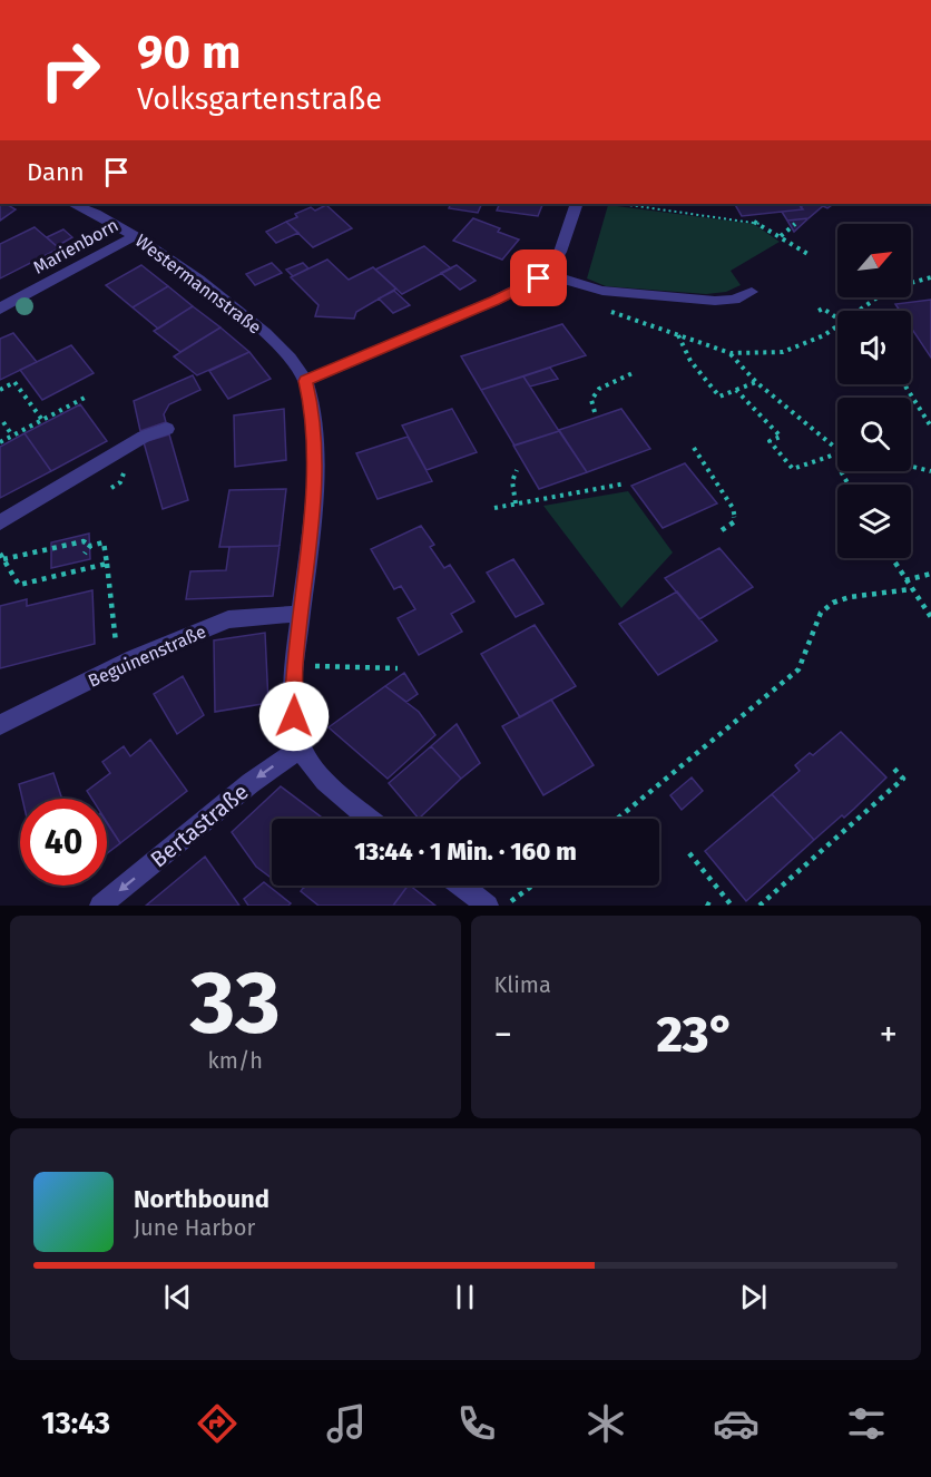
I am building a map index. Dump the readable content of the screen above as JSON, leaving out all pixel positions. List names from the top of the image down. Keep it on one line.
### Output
{"streets":{"street":["Marienborn","Westermannstraße","Beguinenstraße","Bertastraße"]},"crossings":[["Marienborn","Westermannstraße"],["Westermannstraße","Beguinenstraße"],["Westermannstraße","Bertastraße"]],"one_way":["Bertastraße"],"north":"top right","page":{"turn":["90 m","Volksgartenstraße"],"then":"Dann","limit":"40","trip":"13:44 · 1 Min. · 160 m","tile":[["33","km/h"],"Klima"],"heat":["−","23°","+"],"song":["Northbound","June Harbor"],"tabs":"13:43"}}
